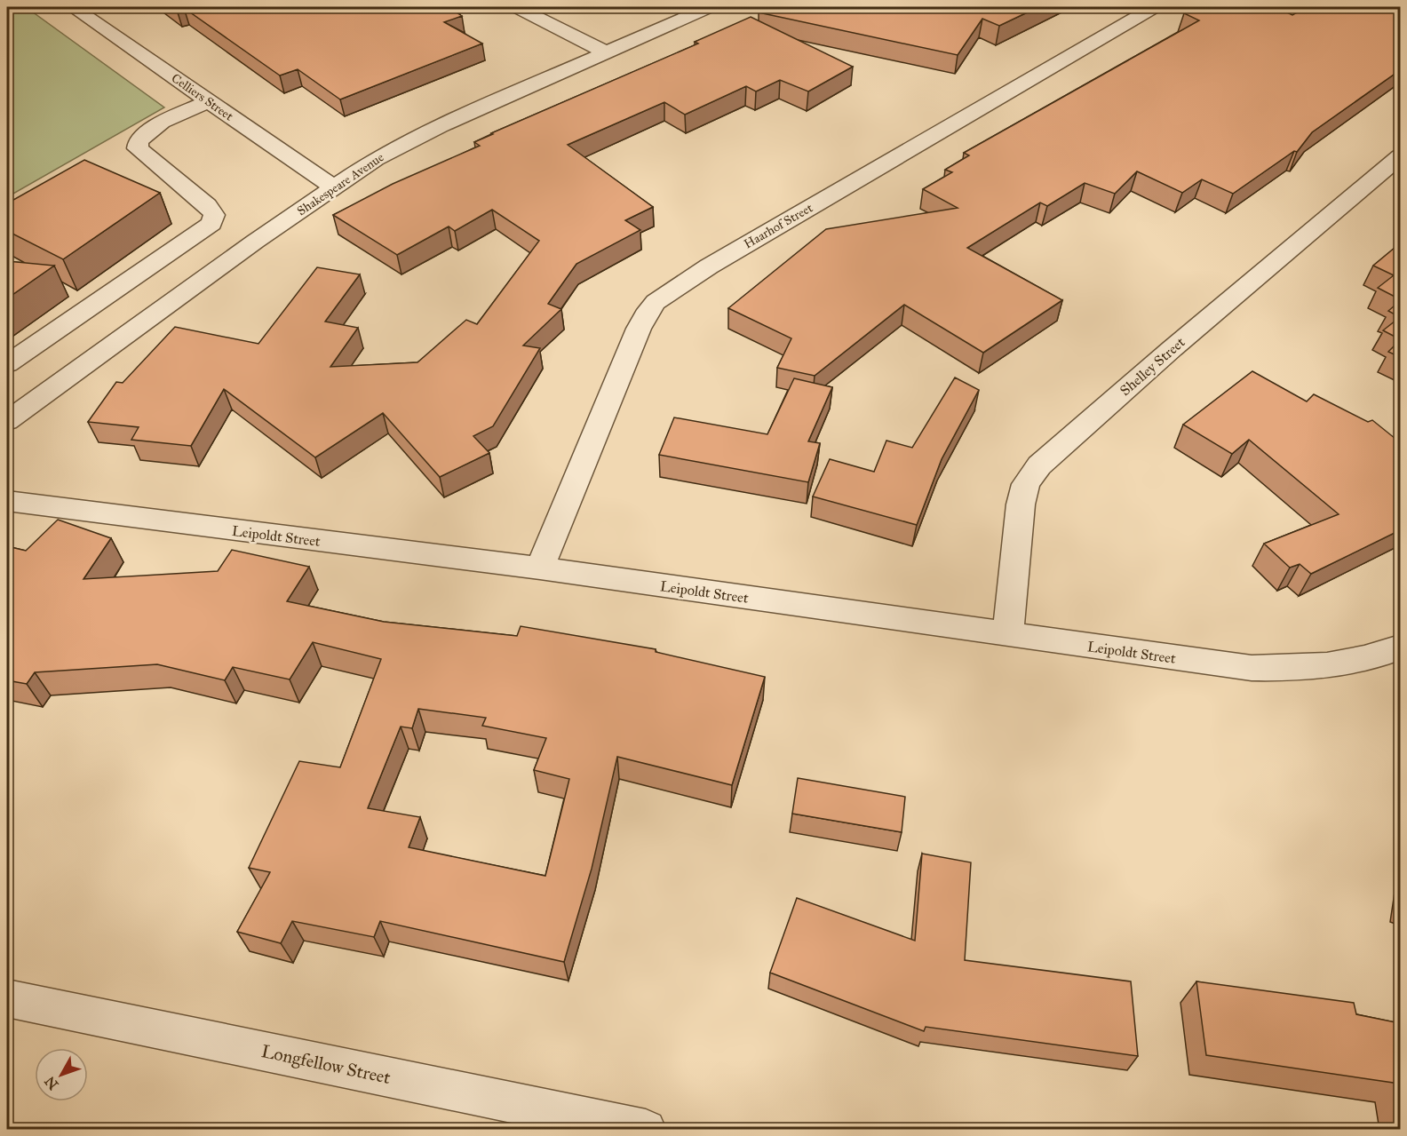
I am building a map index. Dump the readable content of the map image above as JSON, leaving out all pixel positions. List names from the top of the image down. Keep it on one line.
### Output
{"streets":{"street":["Celliers Street","Shakespeare Avenue","Haarhof Street","Shelley Street","Leipoldt Street","Longfellow Street"]},"crossings":[["Celliers Street","Shakespeare Avenue"],["Haarhof Street","Leipoldt Street"],["Shelley Street","Leipoldt Street"]],"north":"bottom left"}
